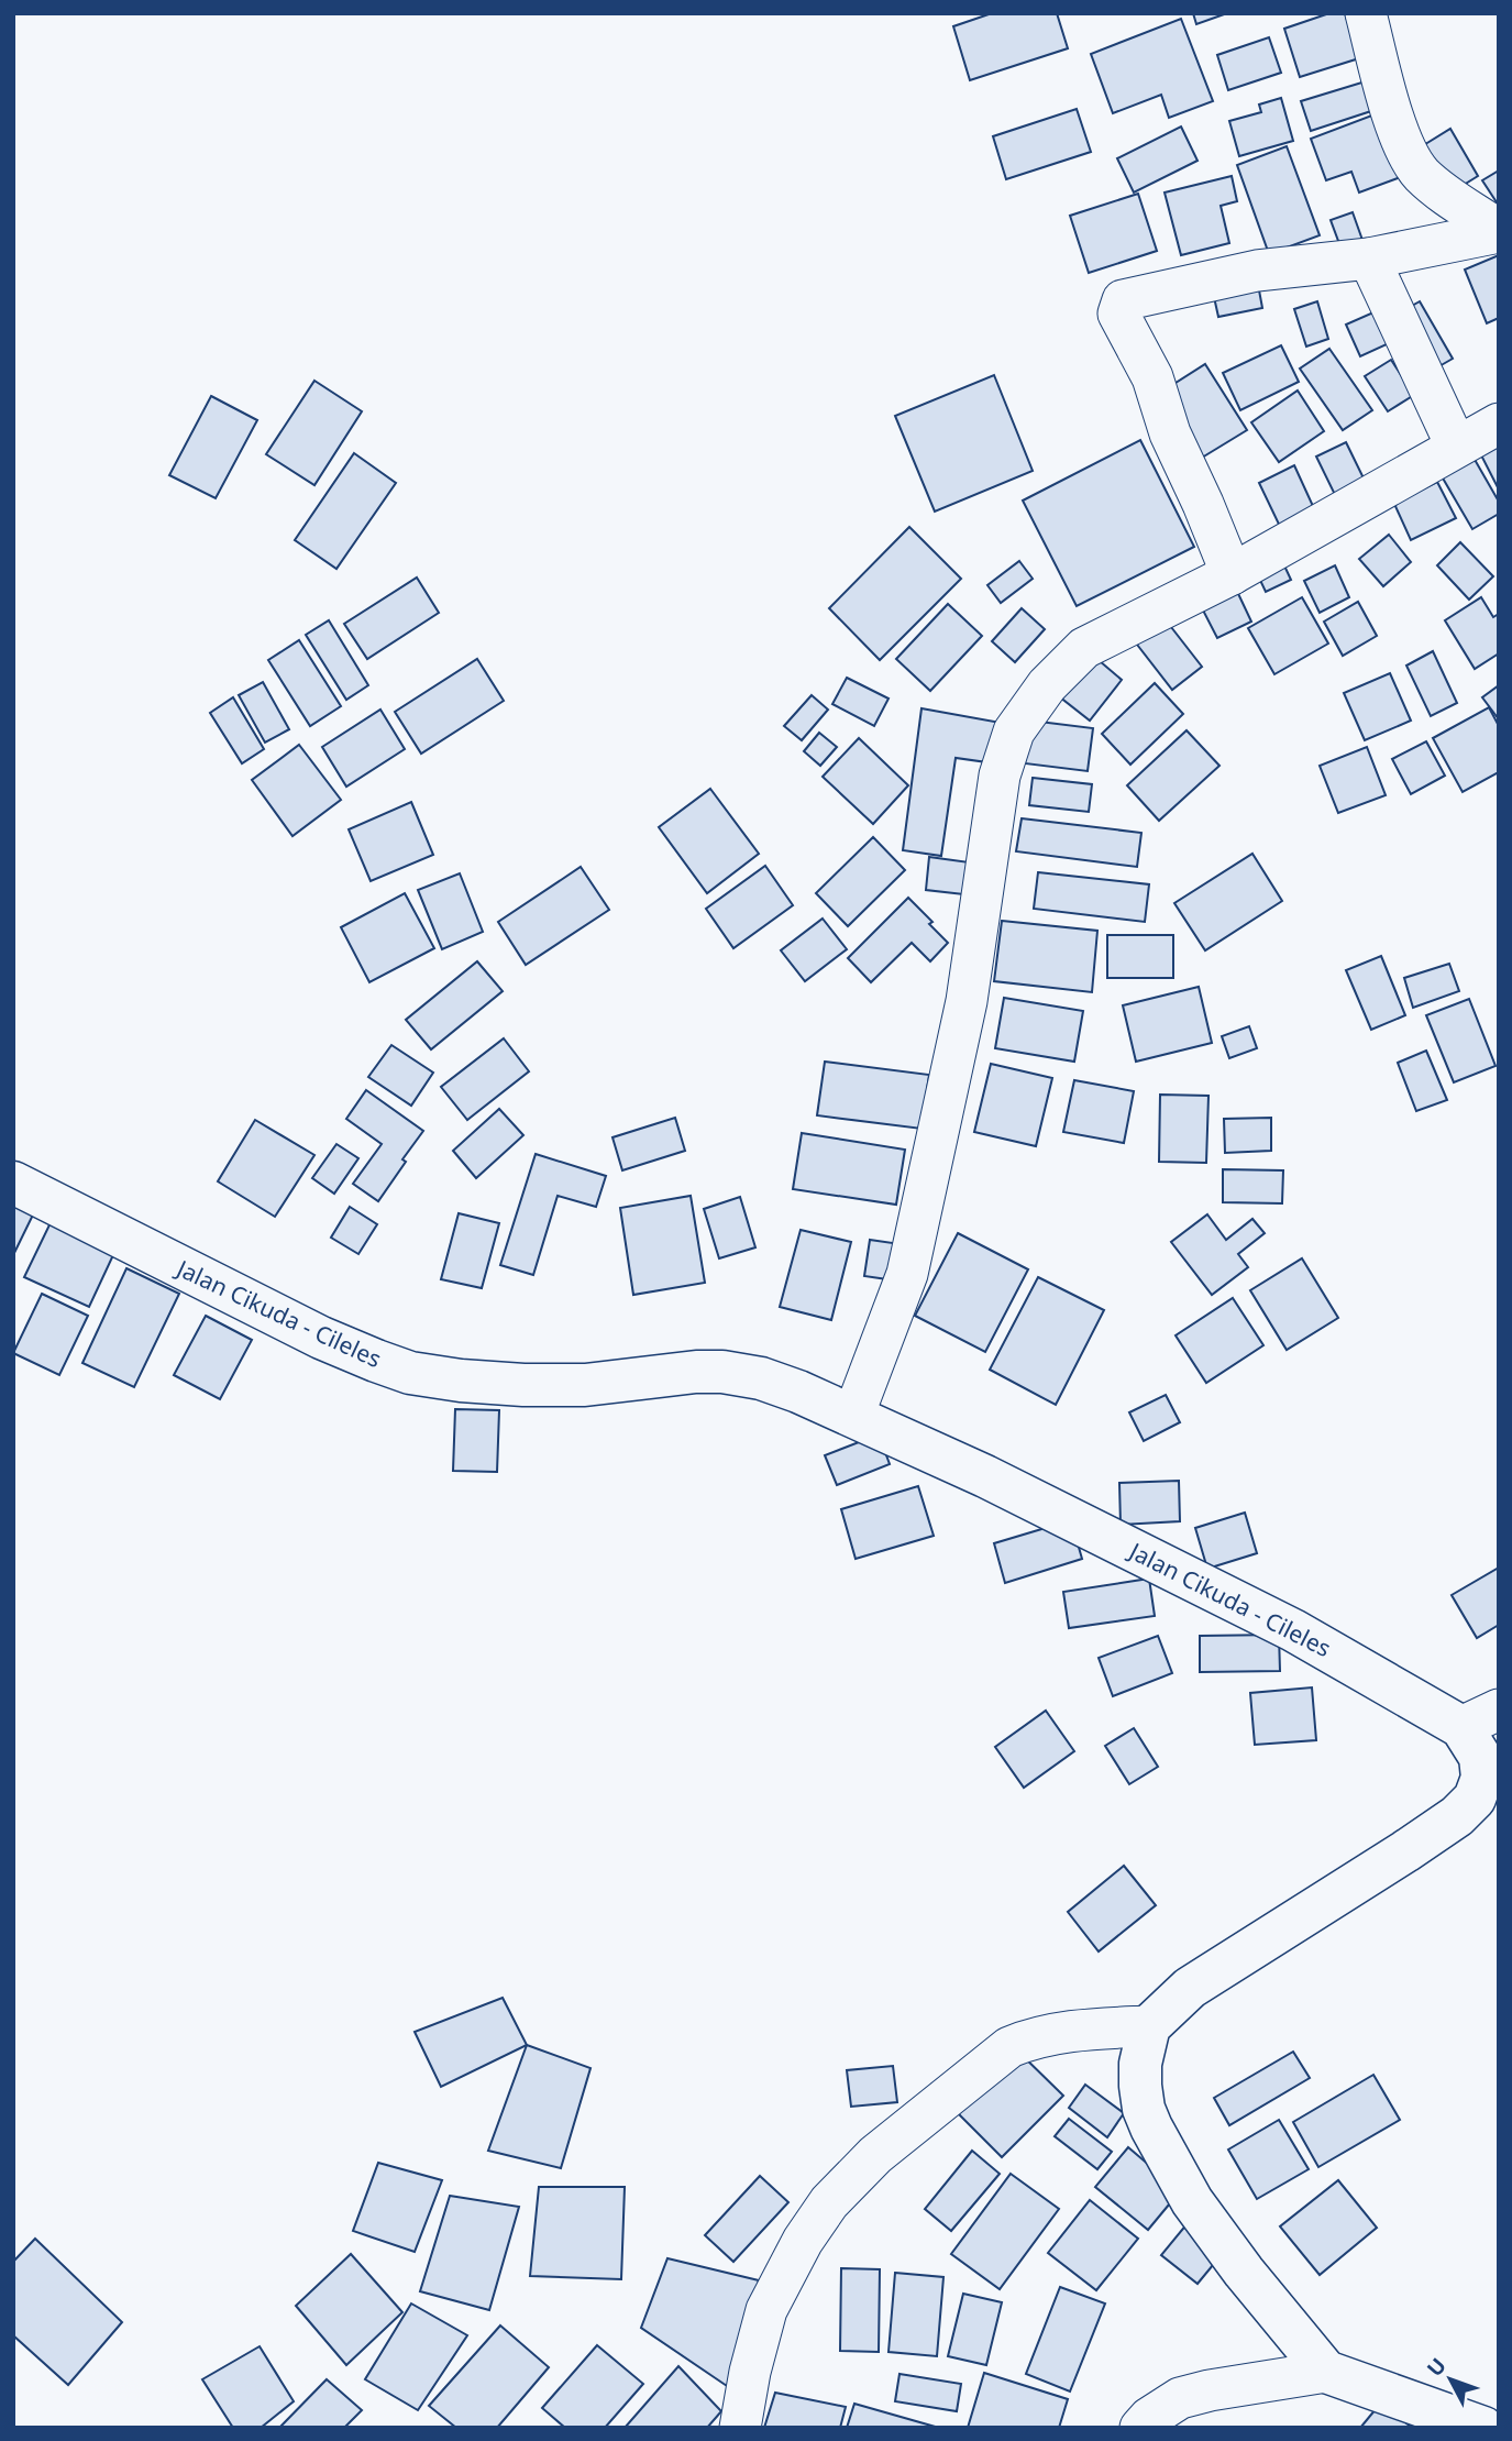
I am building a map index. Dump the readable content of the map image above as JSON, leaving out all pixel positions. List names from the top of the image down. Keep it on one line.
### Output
{"streets":{"street":["Jalan Cikuda - Cileles"]},"north":"top left"}
